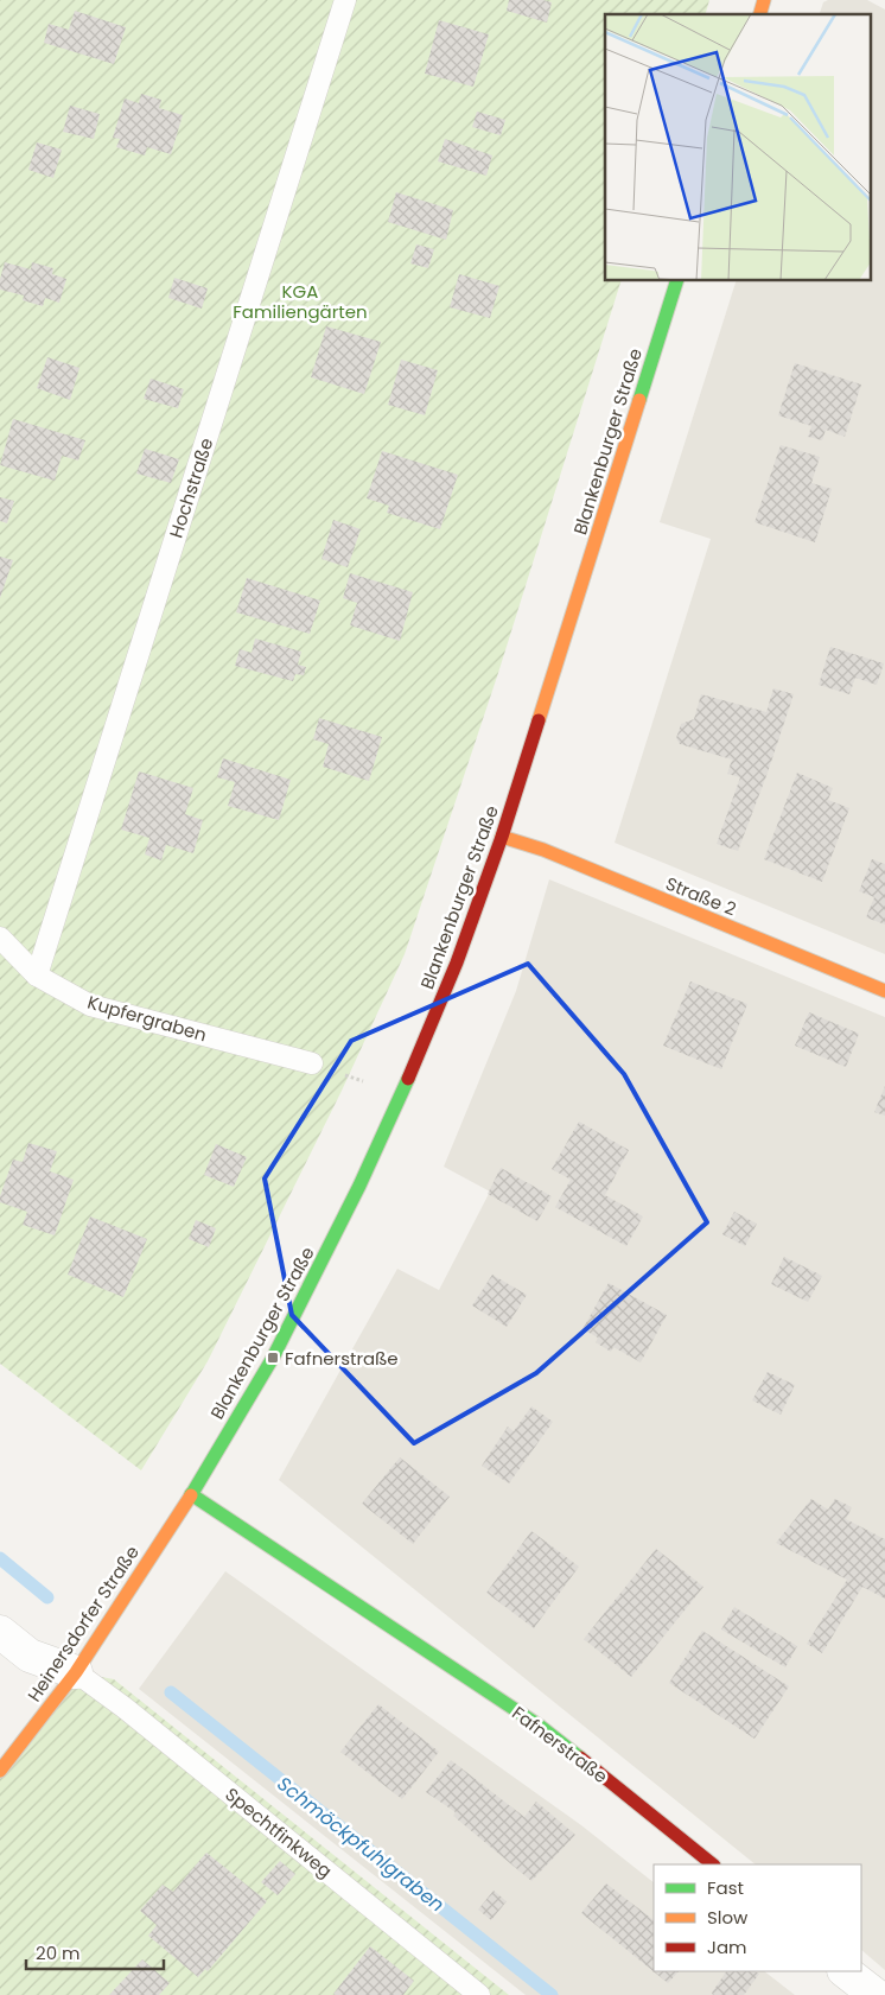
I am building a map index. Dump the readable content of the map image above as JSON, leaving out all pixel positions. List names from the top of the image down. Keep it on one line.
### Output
{"streets":{"main road":["Blankenburger Straße","Straße 2","Heinersdorfer Straße","Fafnerstraße"],"lane":["Hochstraße","Kupfergraben","Spechtfinkweg"]},"crossings":[["Blankenburger Straße","Straße 2"],["Blankenburger Straße","Heinersdorfer Straße"],["Blankenburger Straße","Fafnerstraße"],["Hochstraße","Kupfergraben"],["Heinersdorfer Straße","Fafnerstraße"],["Heinersdorfer Straße","Spechtfinkweg"]],"water":["Schmöckpfuhlgraben"],"parks":["KGA Familiengärten"],"places":{"transit":["Fafnerstraße"]},"legend":["Fast","Slow","Jam"],"scale_bar":"20 m"}
